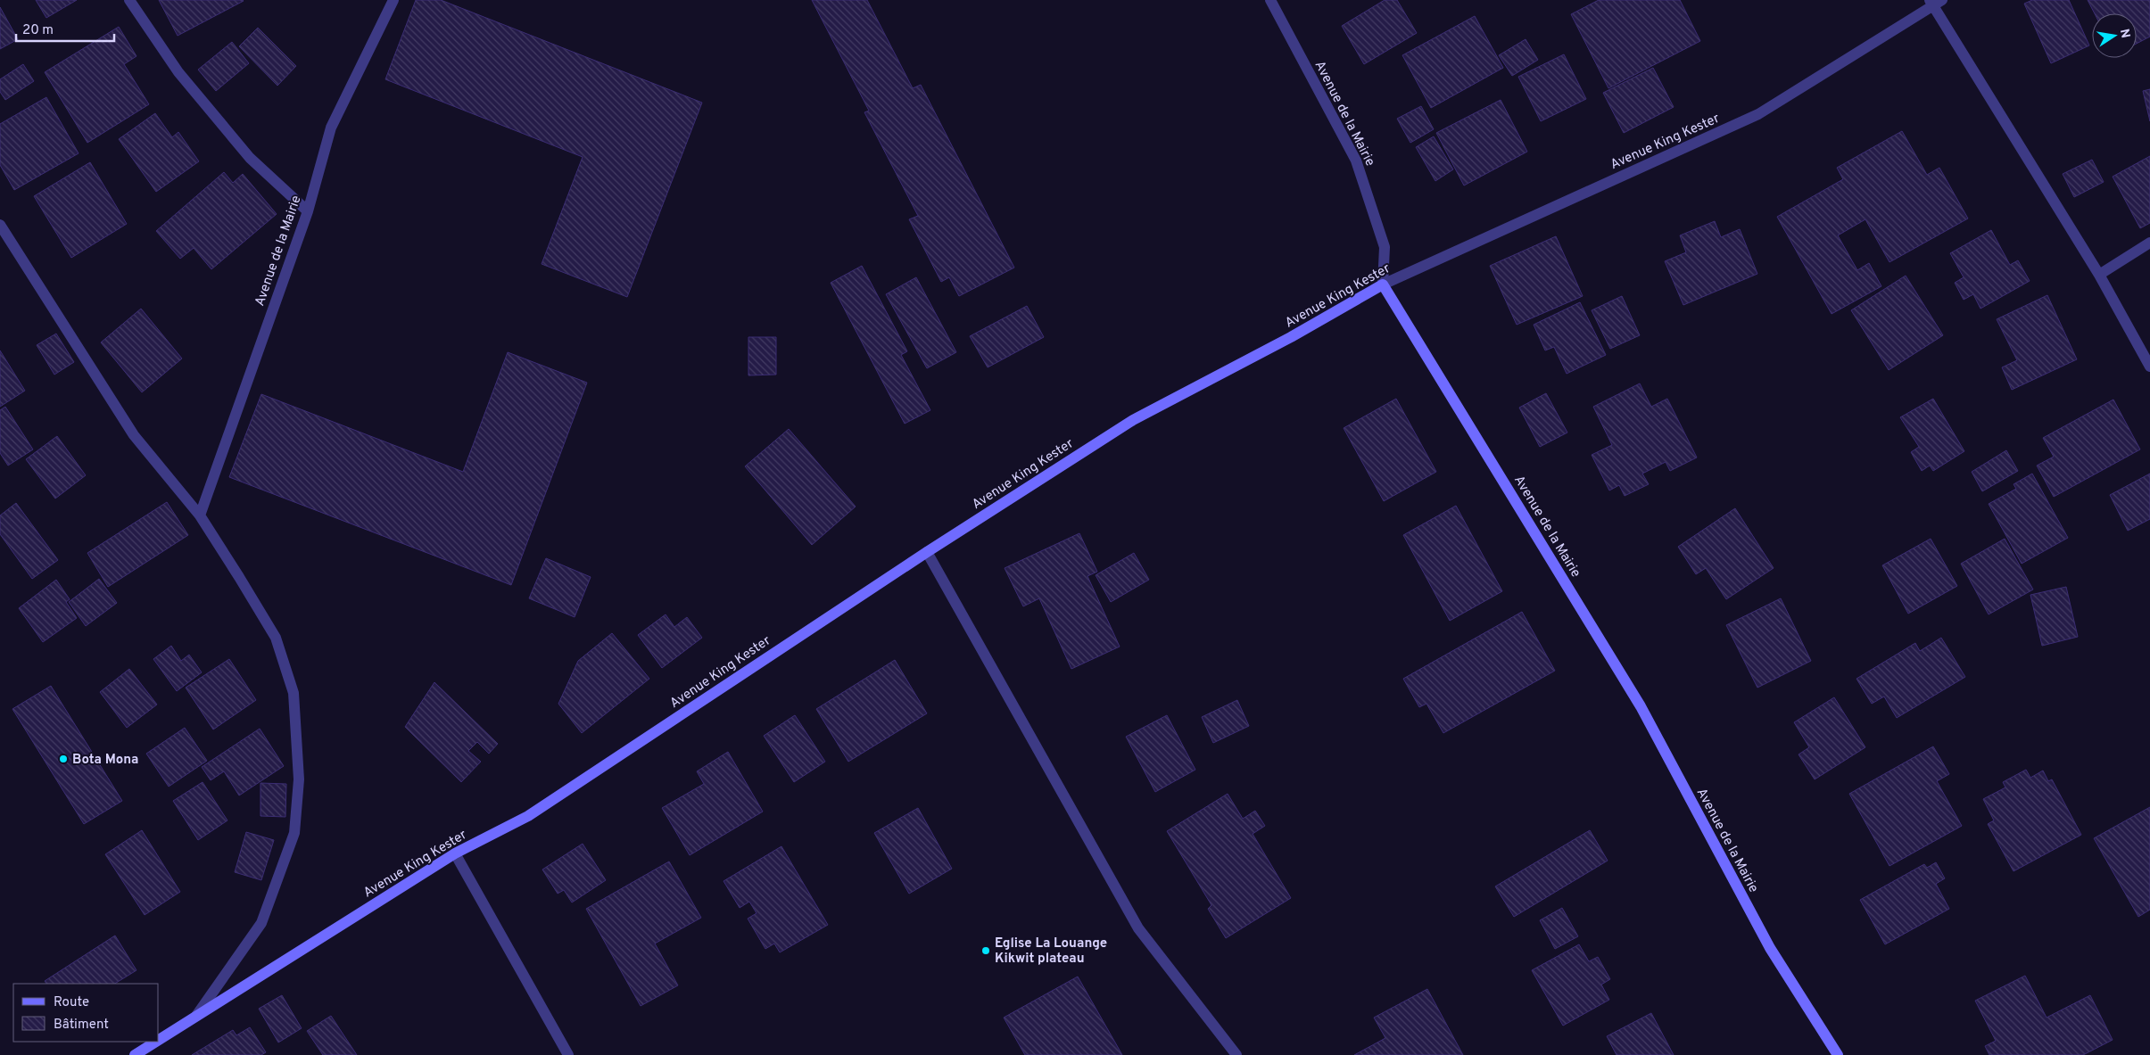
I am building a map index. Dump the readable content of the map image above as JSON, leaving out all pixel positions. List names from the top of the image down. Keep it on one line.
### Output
{"streets":{"street":["Avenue de la Mairie","Avenue King Kester"]},"crossings":[["Avenue de la Mairie","Avenue King Kester"]],"places":["Bota Mona","Eglise La Louange Kikwit plateau"],"legend":["Route","Bâtiment"],"scale_bar":"20 m","north":"right"}
